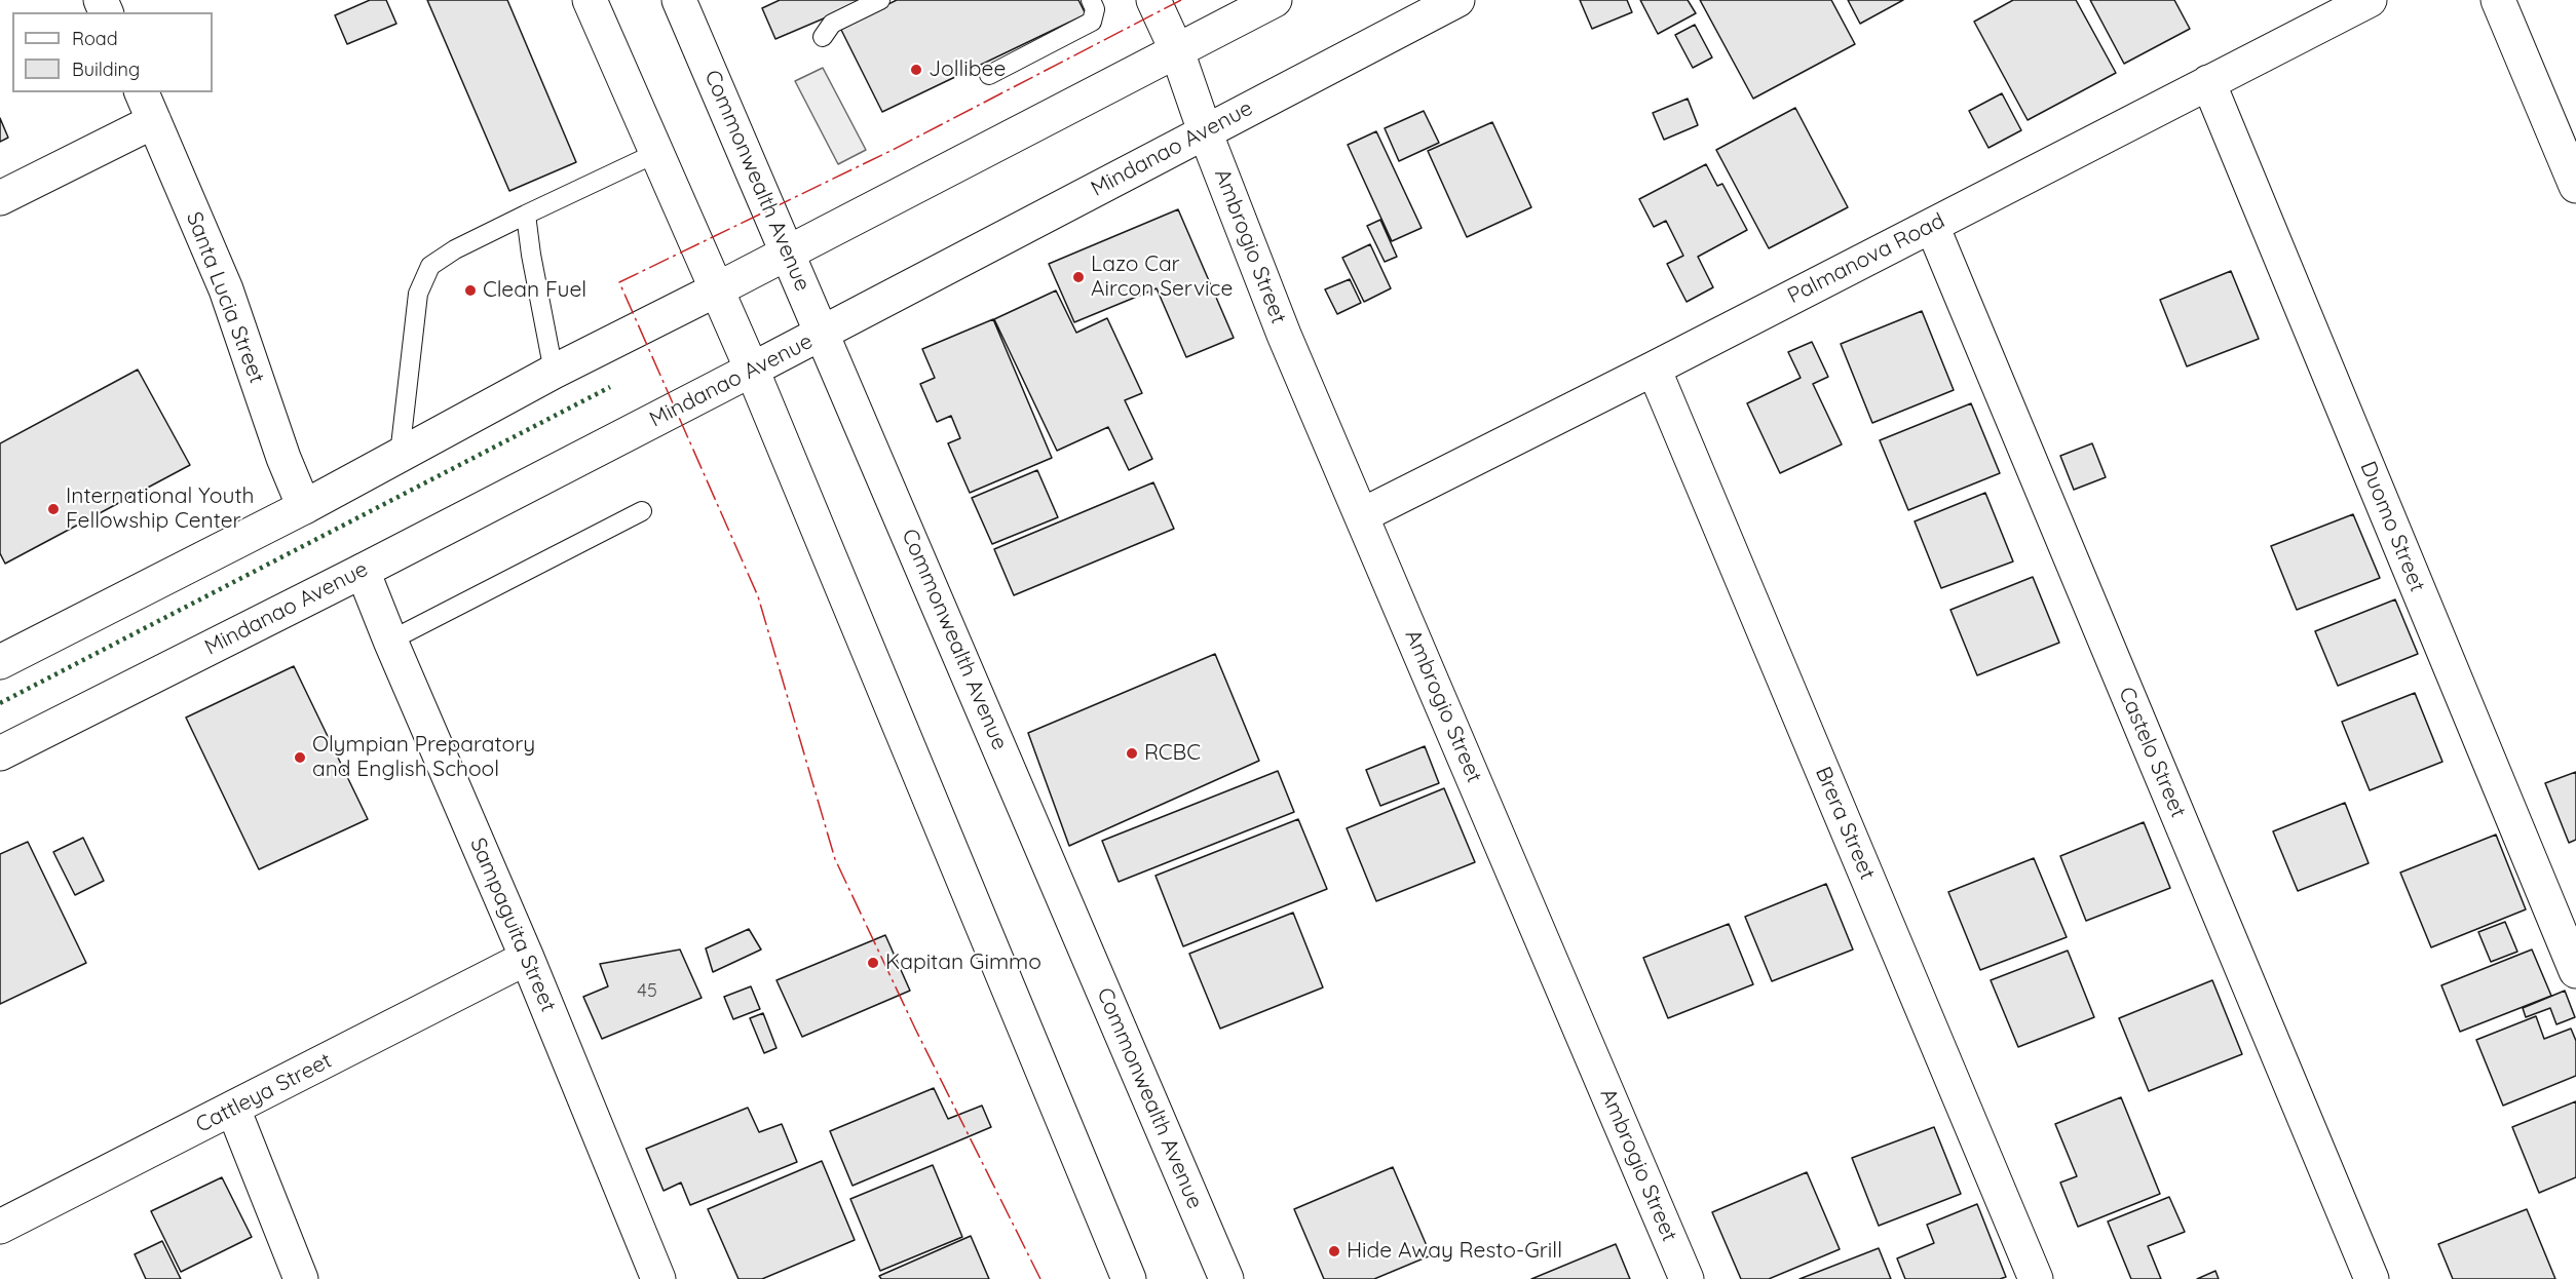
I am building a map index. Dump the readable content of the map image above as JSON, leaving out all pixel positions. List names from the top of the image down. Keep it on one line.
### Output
{"streets":{"street":["Mindanao Avenue","Commonwealth Avenue","Ambrogio Street","Palmanova Road","Santa Lucia Street","Duomo Street","Castelo Street","Brera Street","Sampaguita Street","Cattleya Street"]},"crossings":[["Mindanao Avenue","Commonwealth Avenue"],["Mindanao Avenue","Ambrogio Street"],["Mindanao Avenue","Sampaguita Street"],["Ambrogio Street","Palmanova Road"],["Palmanova Road","Duomo Street"],["Palmanova Road","Castelo Street"],["Palmanova Road","Brera Street"],["Sampaguita Street","Cattleya Street"]],"places":["Jollibee","Lazo Car Aircon Service","Clean Fuel","International Youth Fellowship Center","RCBC","Olympian Preparatory and English School","Kapitan Gimmo","Hide Away Resto-Grill"],"house_numbers":["45"],"legend":["Road","Building"]}
